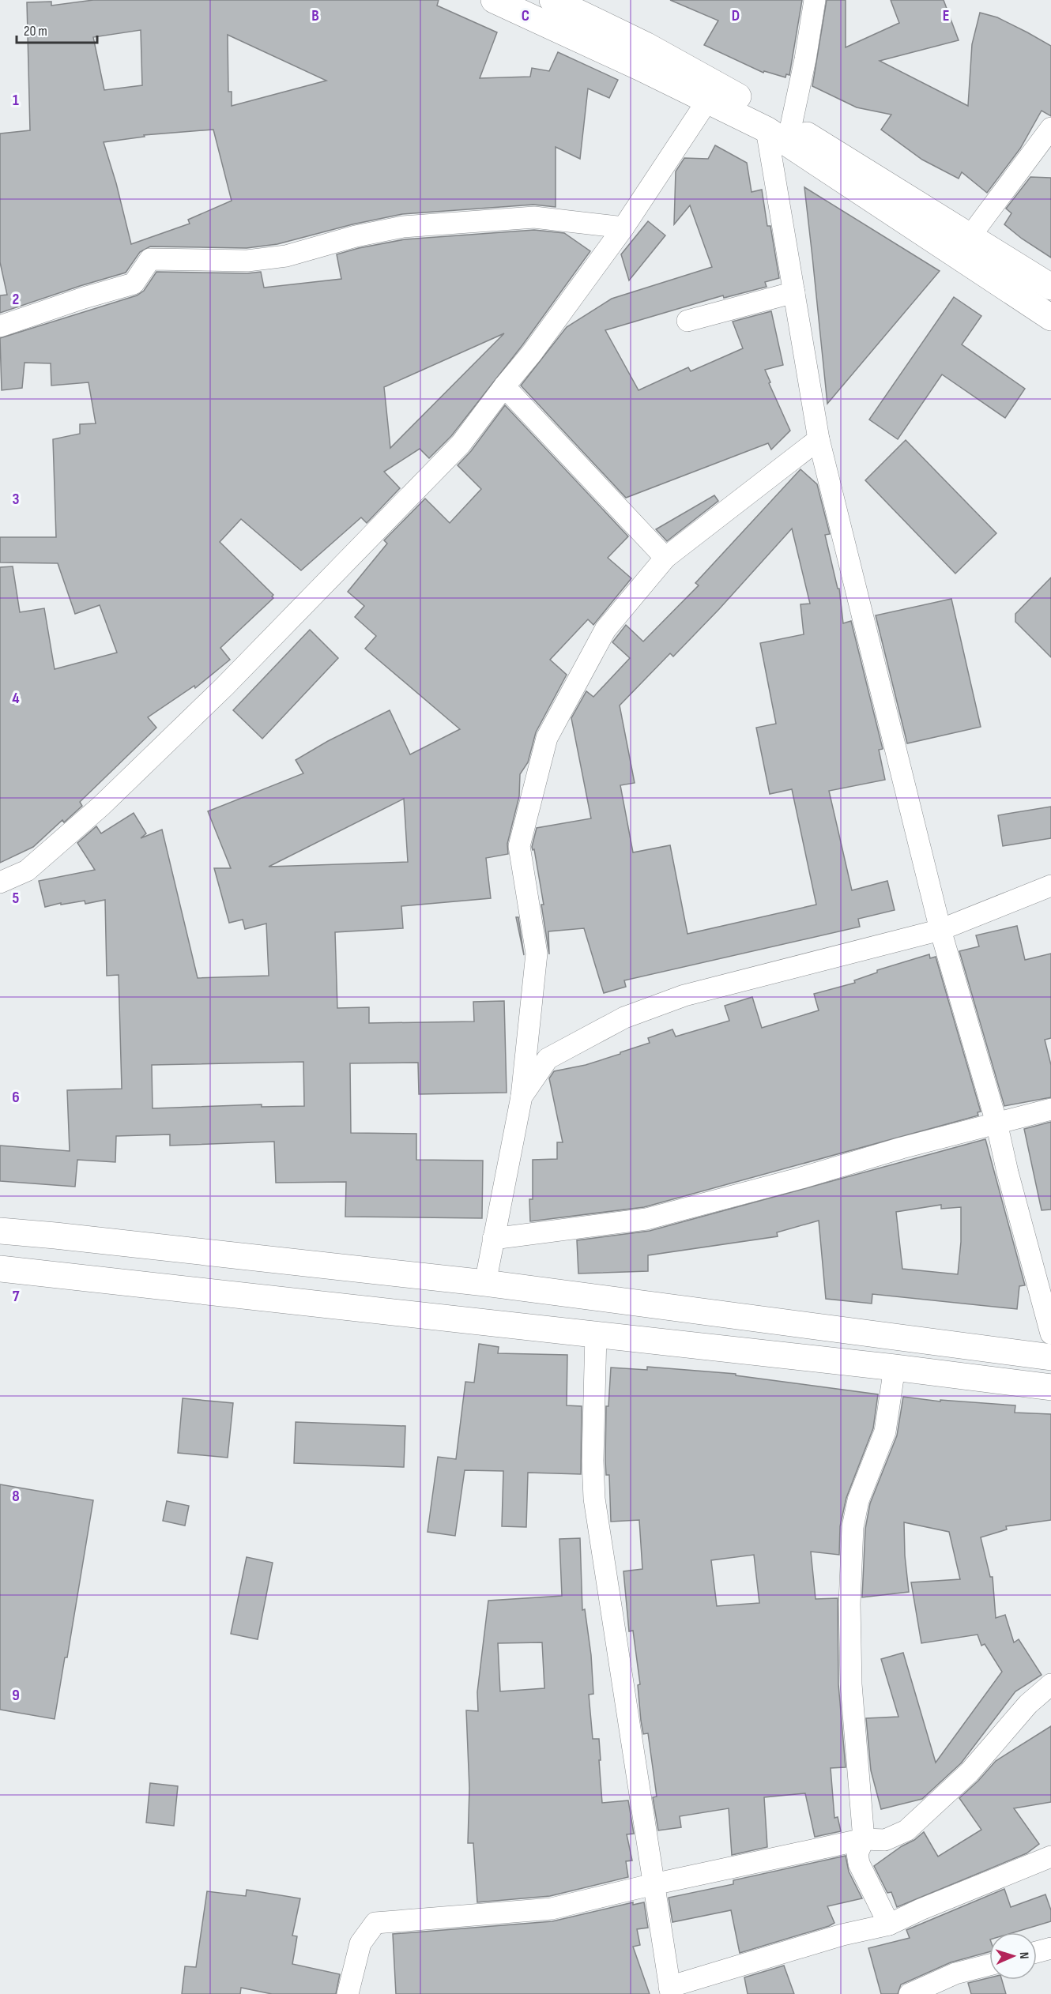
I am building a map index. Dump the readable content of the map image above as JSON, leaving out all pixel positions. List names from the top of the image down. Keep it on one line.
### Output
{"scale_bar":"20 m","north":"right","grid":{"columns":["B","C","D","E"],"rows":["1","2","3","4","5","6","7","8","9"]}}
